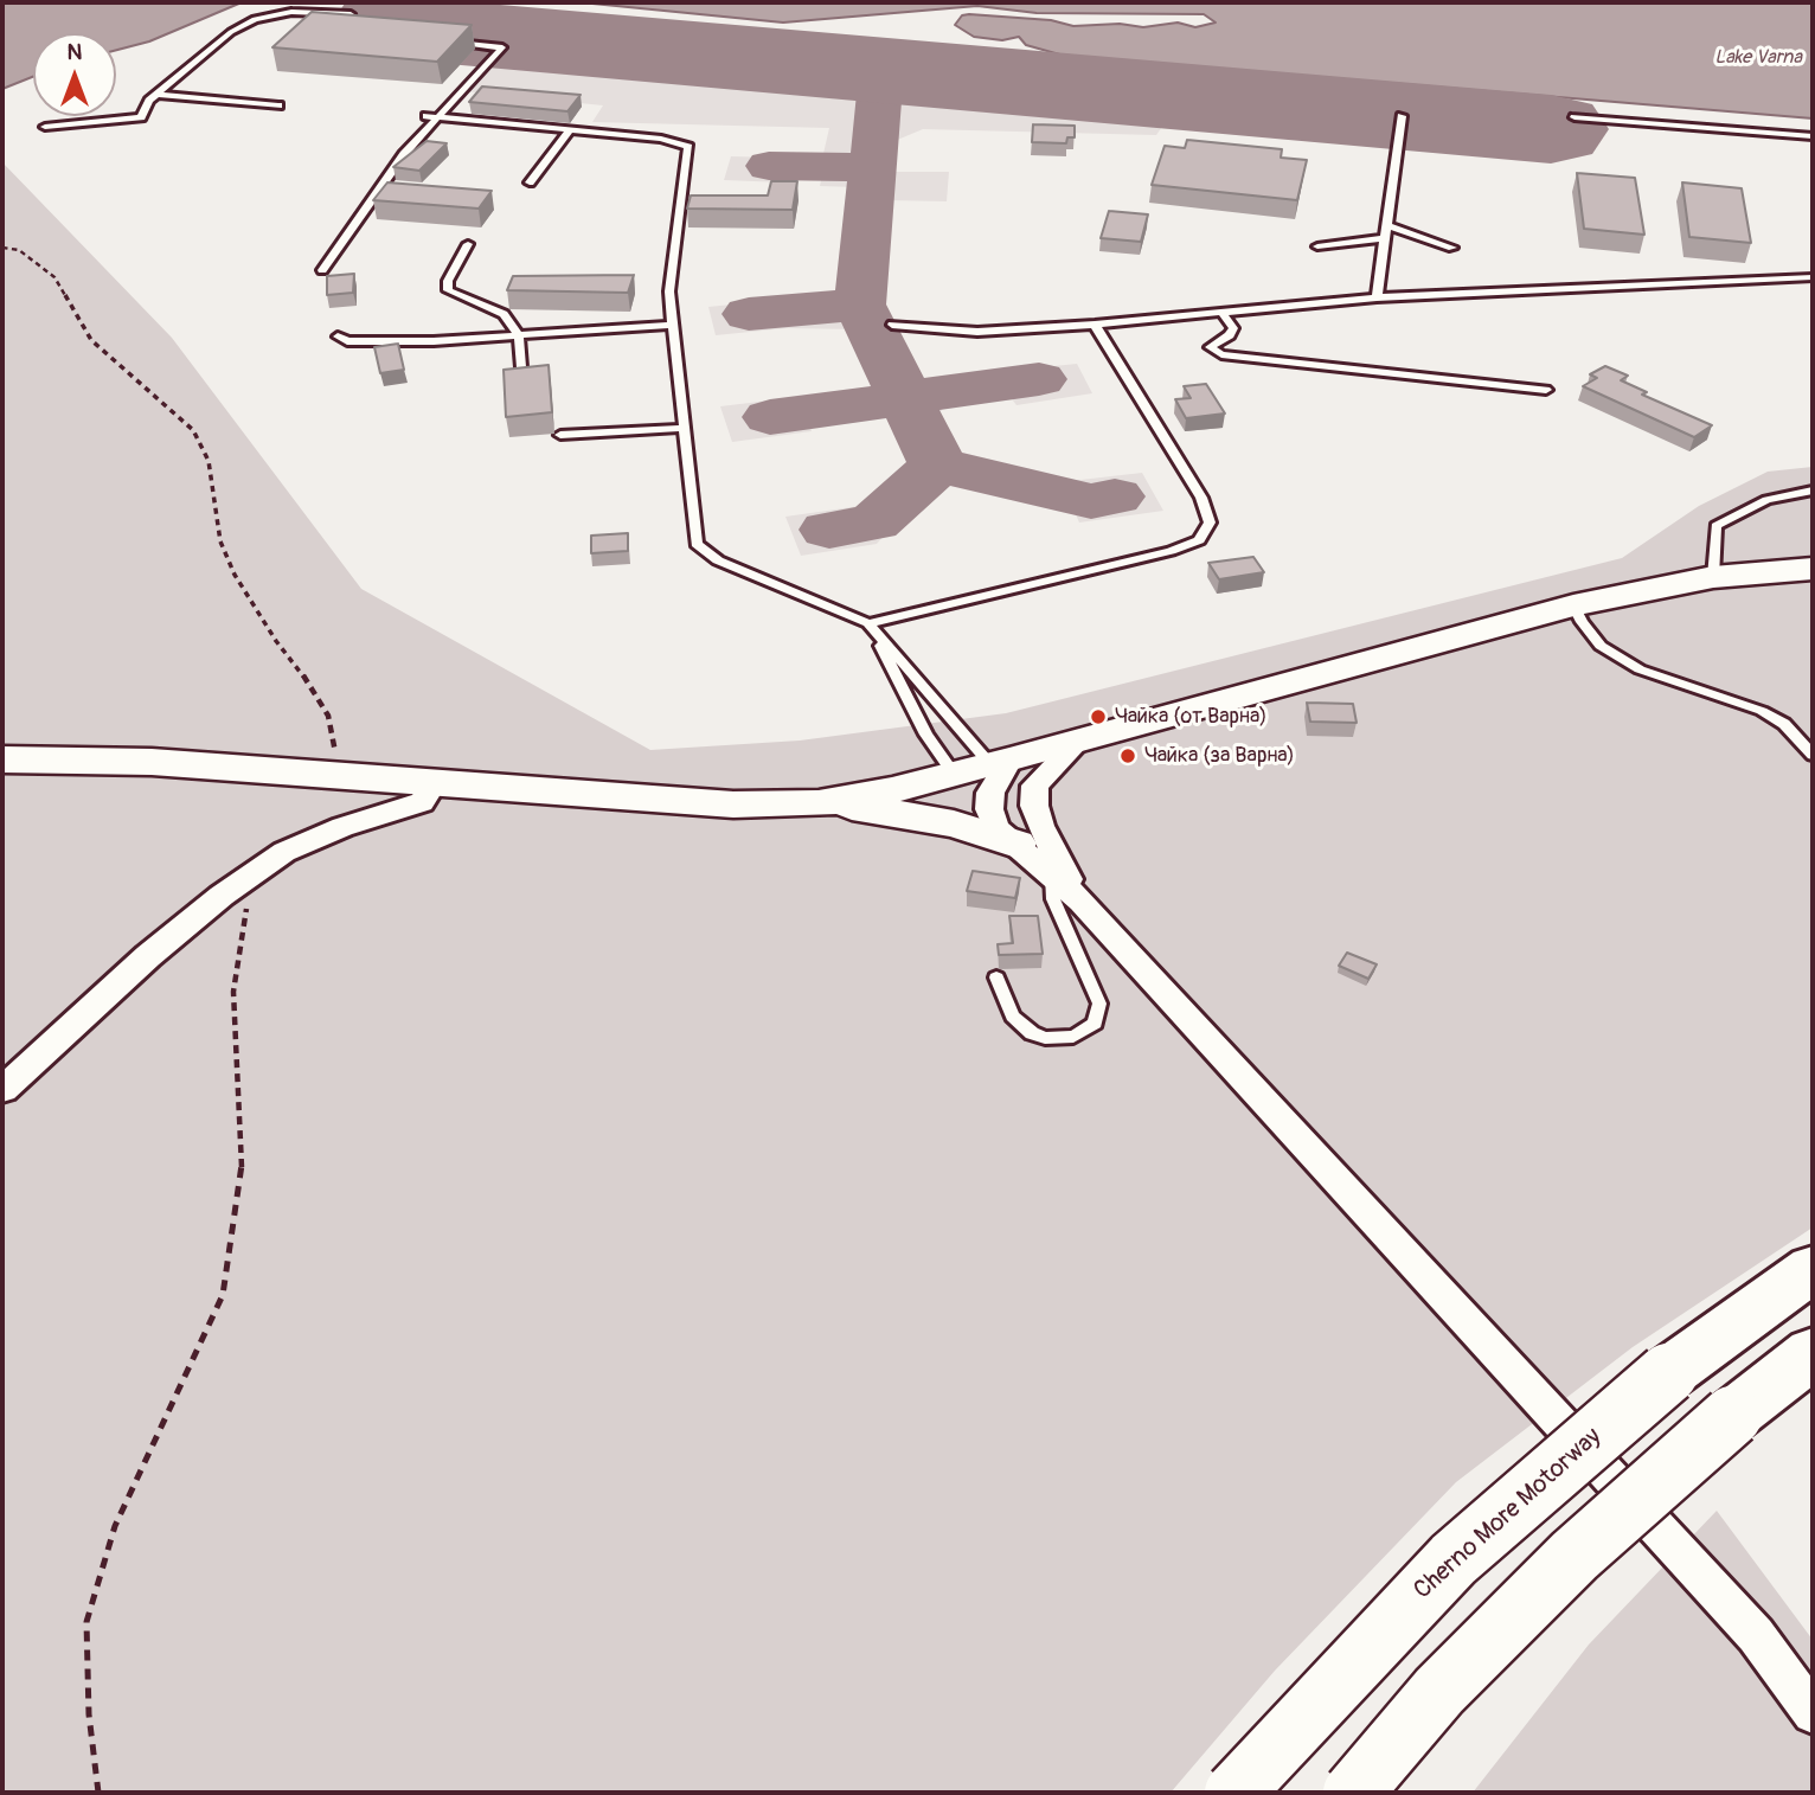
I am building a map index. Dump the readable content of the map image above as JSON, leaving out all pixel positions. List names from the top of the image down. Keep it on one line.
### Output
{"streets":{"highway":["Cherno More Motorway"]},"water":["Lake Varna"],"places":["Чайка (от Варна)","Чайка (за Варна)"],"north":"top"}
